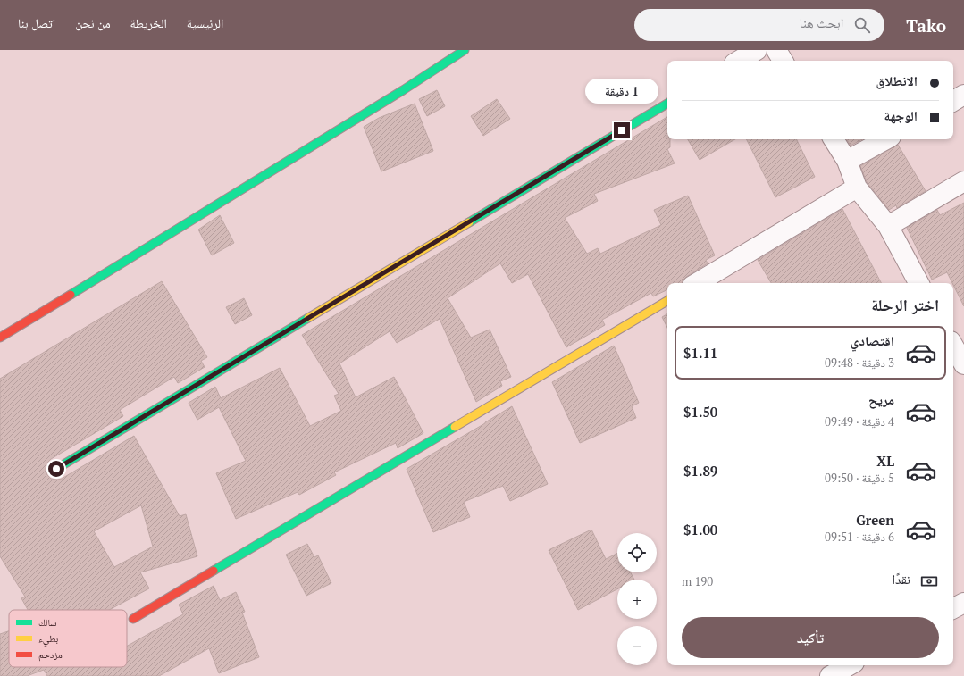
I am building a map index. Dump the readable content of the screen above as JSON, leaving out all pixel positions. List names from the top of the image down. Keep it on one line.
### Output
{"legend":["سالك","بطيء","مزدحم"],"page":{"header":"Tako","search":"ابحث هنا","nav":["الرئيسية","الخريطة","من نحن","اتصل بنا"],"banner":["الانطلاق","الوجهة"],"bubble":"1 دقيقة","heading":"اختر الرحلة","list":[{"name":"اقتصادي","note":"3 دقيقة · 09:48","value":"$1.11"},{"name":"مريح","note":"4 دقيقة · 09:49","value":"$1.50"},{"name":"XL","note":"5 دقيقة · 09:50","value":"$1.89"},{"name":"Green","note":"6 دقيقة · 09:51","value":"$1.00"}],"map_buttons":["+","−"],"pay":["نقدًا","190 m"],"buttons":"تأكيد"}}
